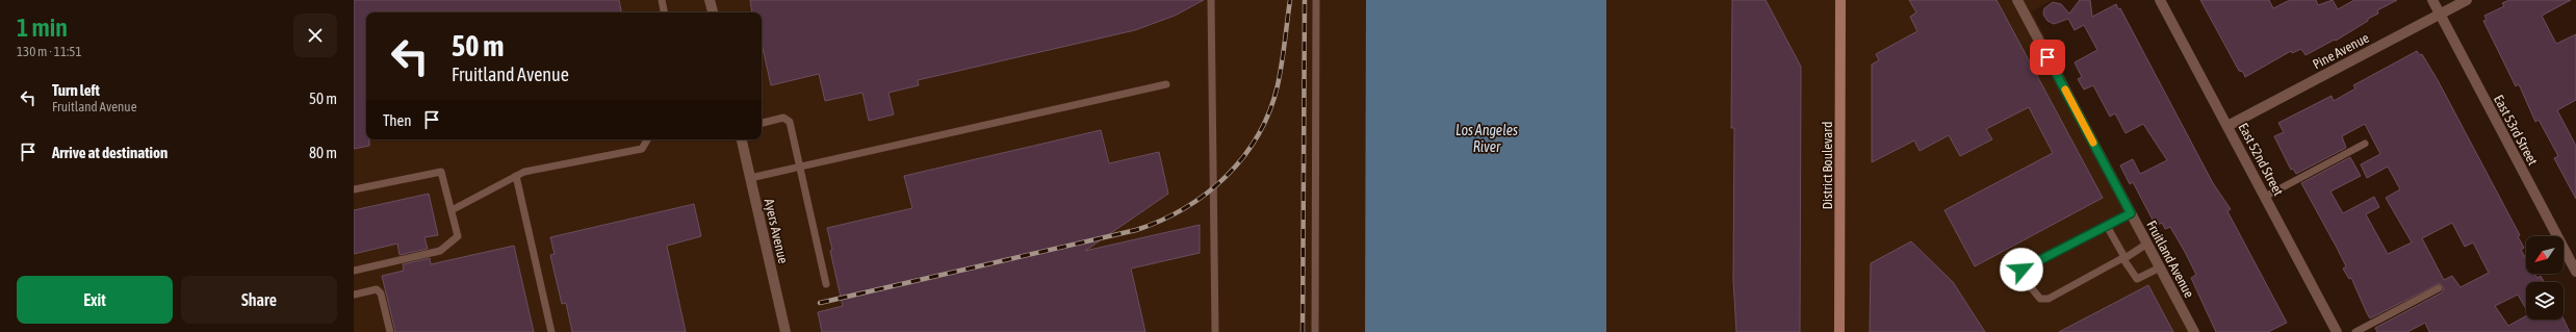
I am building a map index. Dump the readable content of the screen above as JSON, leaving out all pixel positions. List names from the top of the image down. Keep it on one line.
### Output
{"streets":{"main road":["District Boulevard"],"street":["Pine Avenue","East 53rd Street","East 52nd Street","Ayers Avenue","Fruitland Avenue"]},"crossings":[["Pine Avenue","East 53rd Street"],["Pine Avenue","East 52nd Street"]],"water":["Los Angeles River"],"north":"bottom left","page":{"heading":["1 min","130 m · 11:51"],"turn":["50 m","Fruitland Avenue"],"list":[{"name":"Turn left","note":"Fruitland Avenue","value":"50 m"},{"name":"Arrive at destination","value":"80 m"}],"then":"Then","buttons":["Exit","Share"]}}
